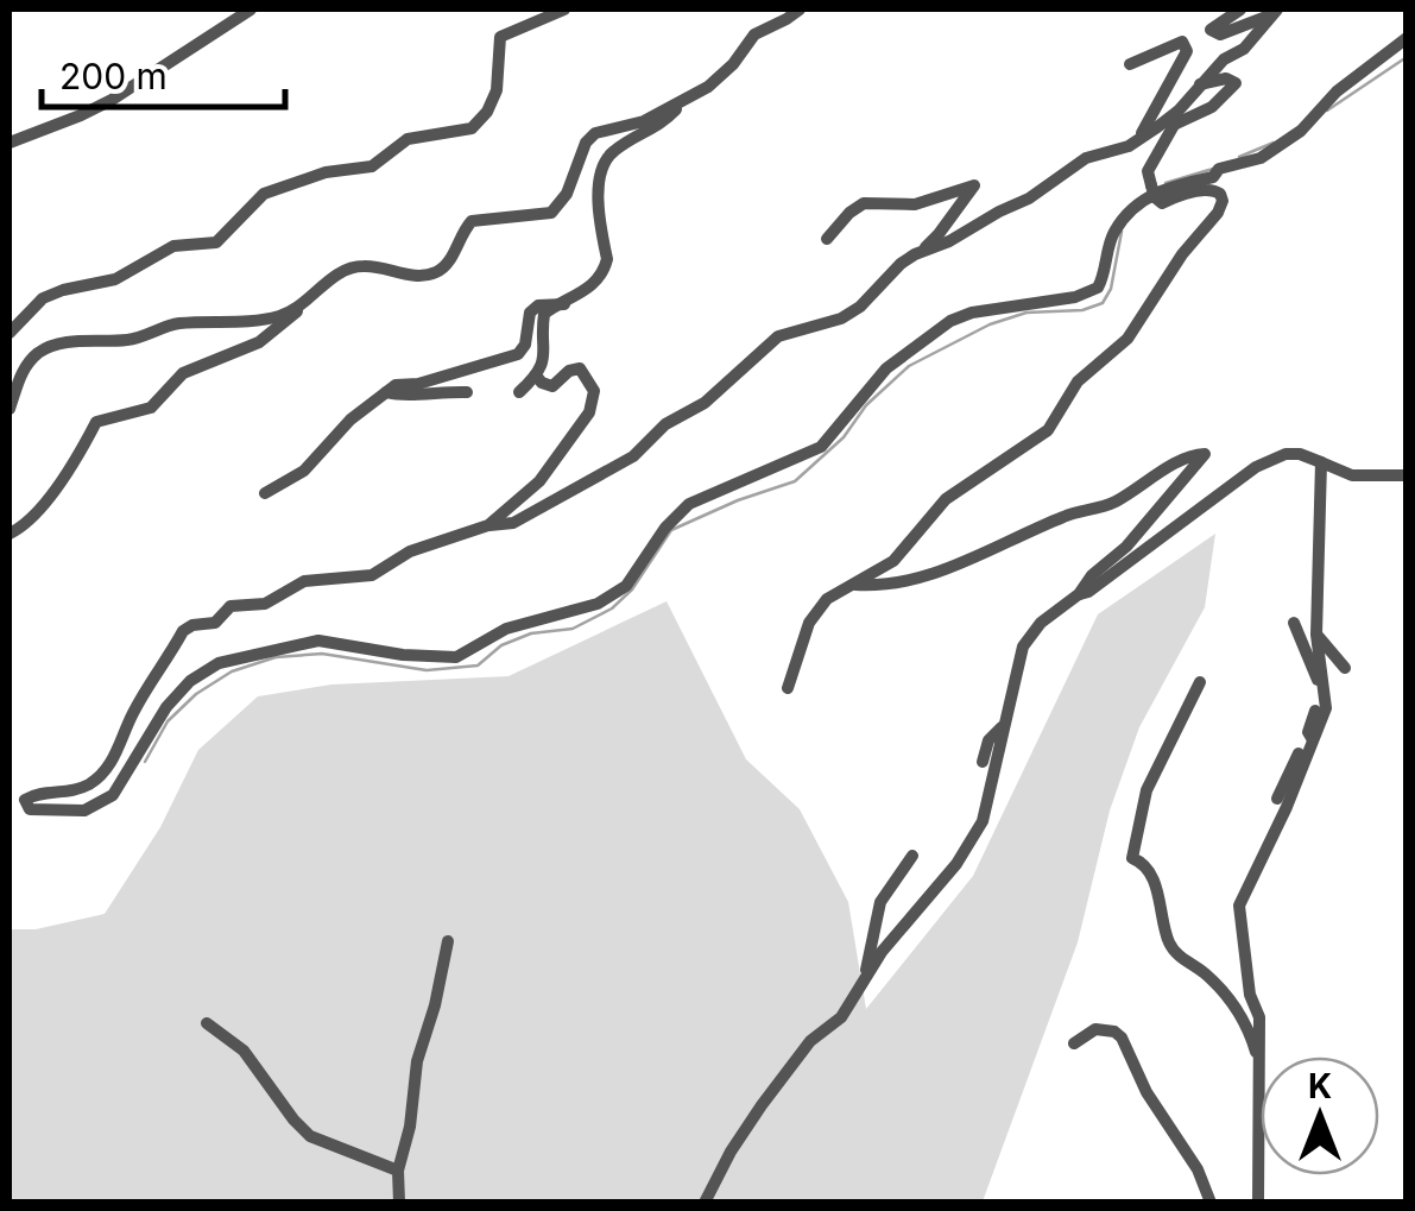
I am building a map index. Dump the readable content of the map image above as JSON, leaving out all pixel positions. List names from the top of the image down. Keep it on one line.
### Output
{"scale_bar":"200 m","north":"top"}
